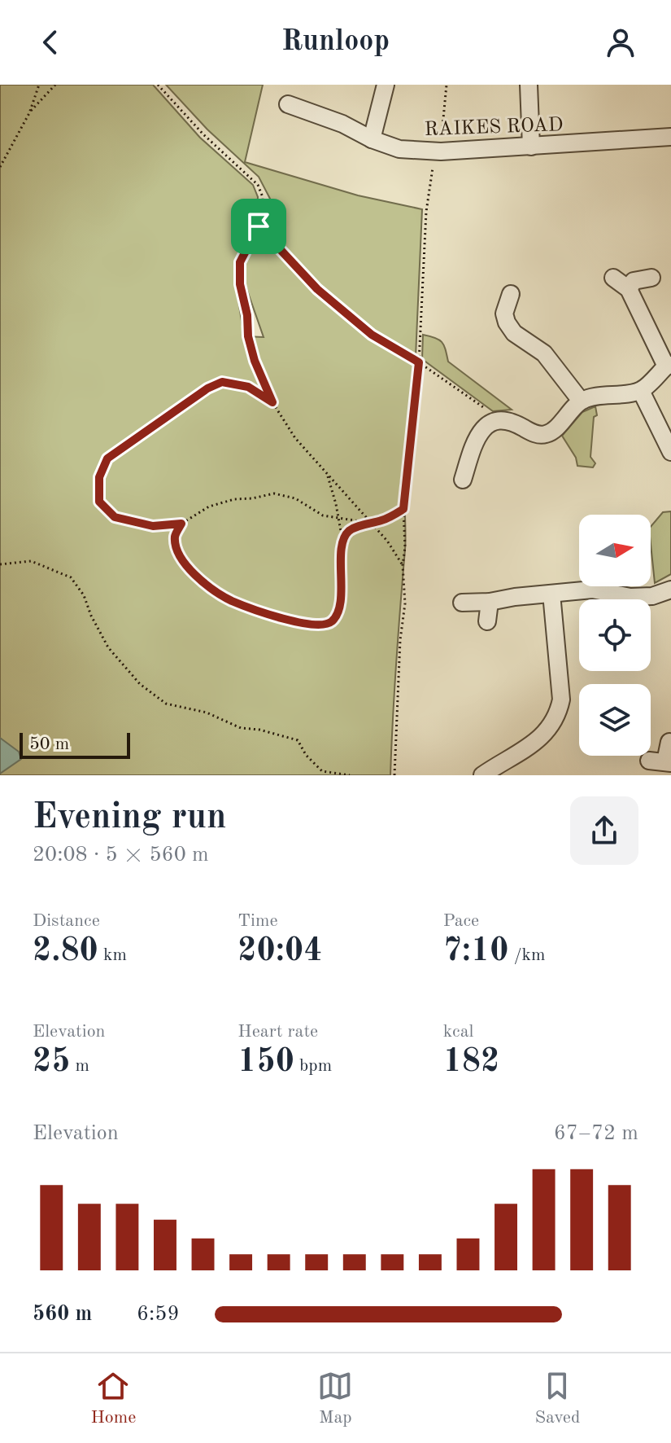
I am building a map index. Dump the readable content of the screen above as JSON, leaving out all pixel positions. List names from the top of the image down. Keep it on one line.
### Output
{"streets":{"street":["RAIKES ROAD"]},"scale_bar":"50 m","north":"right","page":{"header":"Runloop","scale":"50 m","heading":["Evening run","20:08 · 5 × 560 m"],"stats":[["Distance","2.80 km"],["Time","20:04"],["Pace","7:10 /km"],["Elevation","25 m"],["Heart rate","150 bpm"],["kcal","182"]],"chart":["Elevation","67–72 m"],"list":[{"name":"560 m","note":"6:59"}],"tabs":["Home","Map","Saved"]}}
